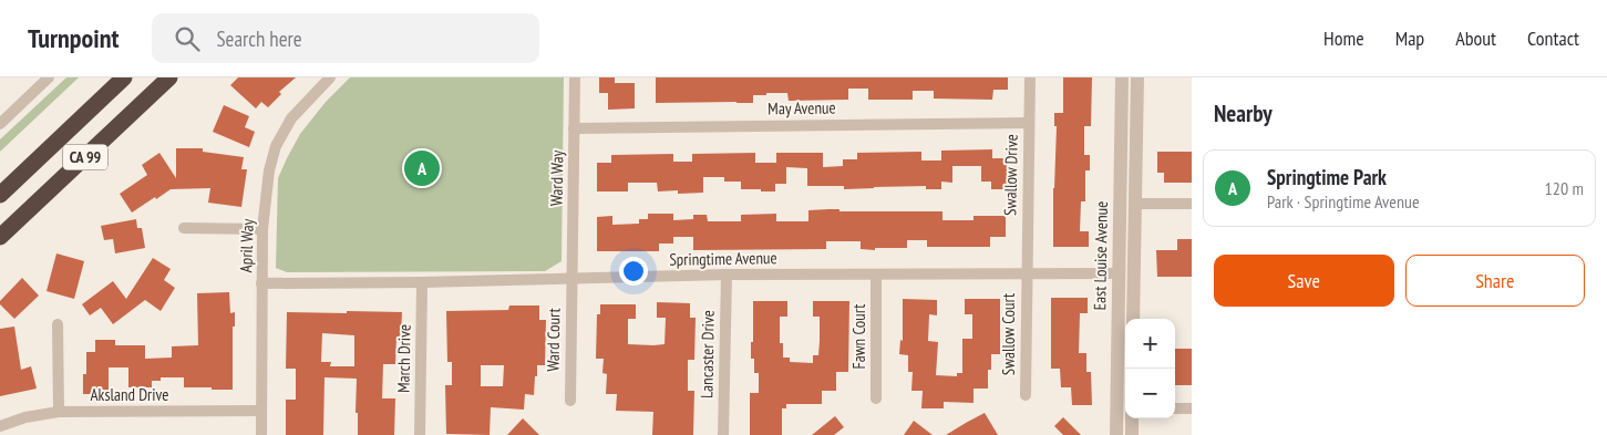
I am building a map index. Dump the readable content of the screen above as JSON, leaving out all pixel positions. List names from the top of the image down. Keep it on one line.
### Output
{"streets":{"highway":["CA 99"],"street":["May Avenue","Swallow Drive","Ward Way","April Way","East Louise Avenue","Springtime Avenue","Swallow Court","Fawn Court","Ward Court","Lancaster Drive","March Drive","Aksland Drive"]},"crossings":[["May Avenue","Swallow Drive"],["May Avenue","Ward Way"],["Swallow Drive","Springtime Avenue"],["Swallow Drive","Swallow Court"],["Ward Way","Springtime Avenue"],["Ward Way","Ward Court"],["April Way","Springtime Avenue"],["April Way","Aksland Drive"],["East Louise Avenue","Springtime Avenue"],["Springtime Avenue","Swallow Court"],["Springtime Avenue","Fawn Court"],["Springtime Avenue","Ward Court"],["Springtime Avenue","Lancaster Drive"],["Springtime Avenue","March Drive"]],"page":{"header":"Turnpoint","search":"Search here","nav":["Home","Map","About","Contact"],"heading":"Nearby","pins":"A","list":[{"mark":"A","name":"Springtime Park","note":"Park · Springtime Avenue","value":"120 m"}],"buttons":["Save","Share"],"map_buttons":["+","−"]}}
